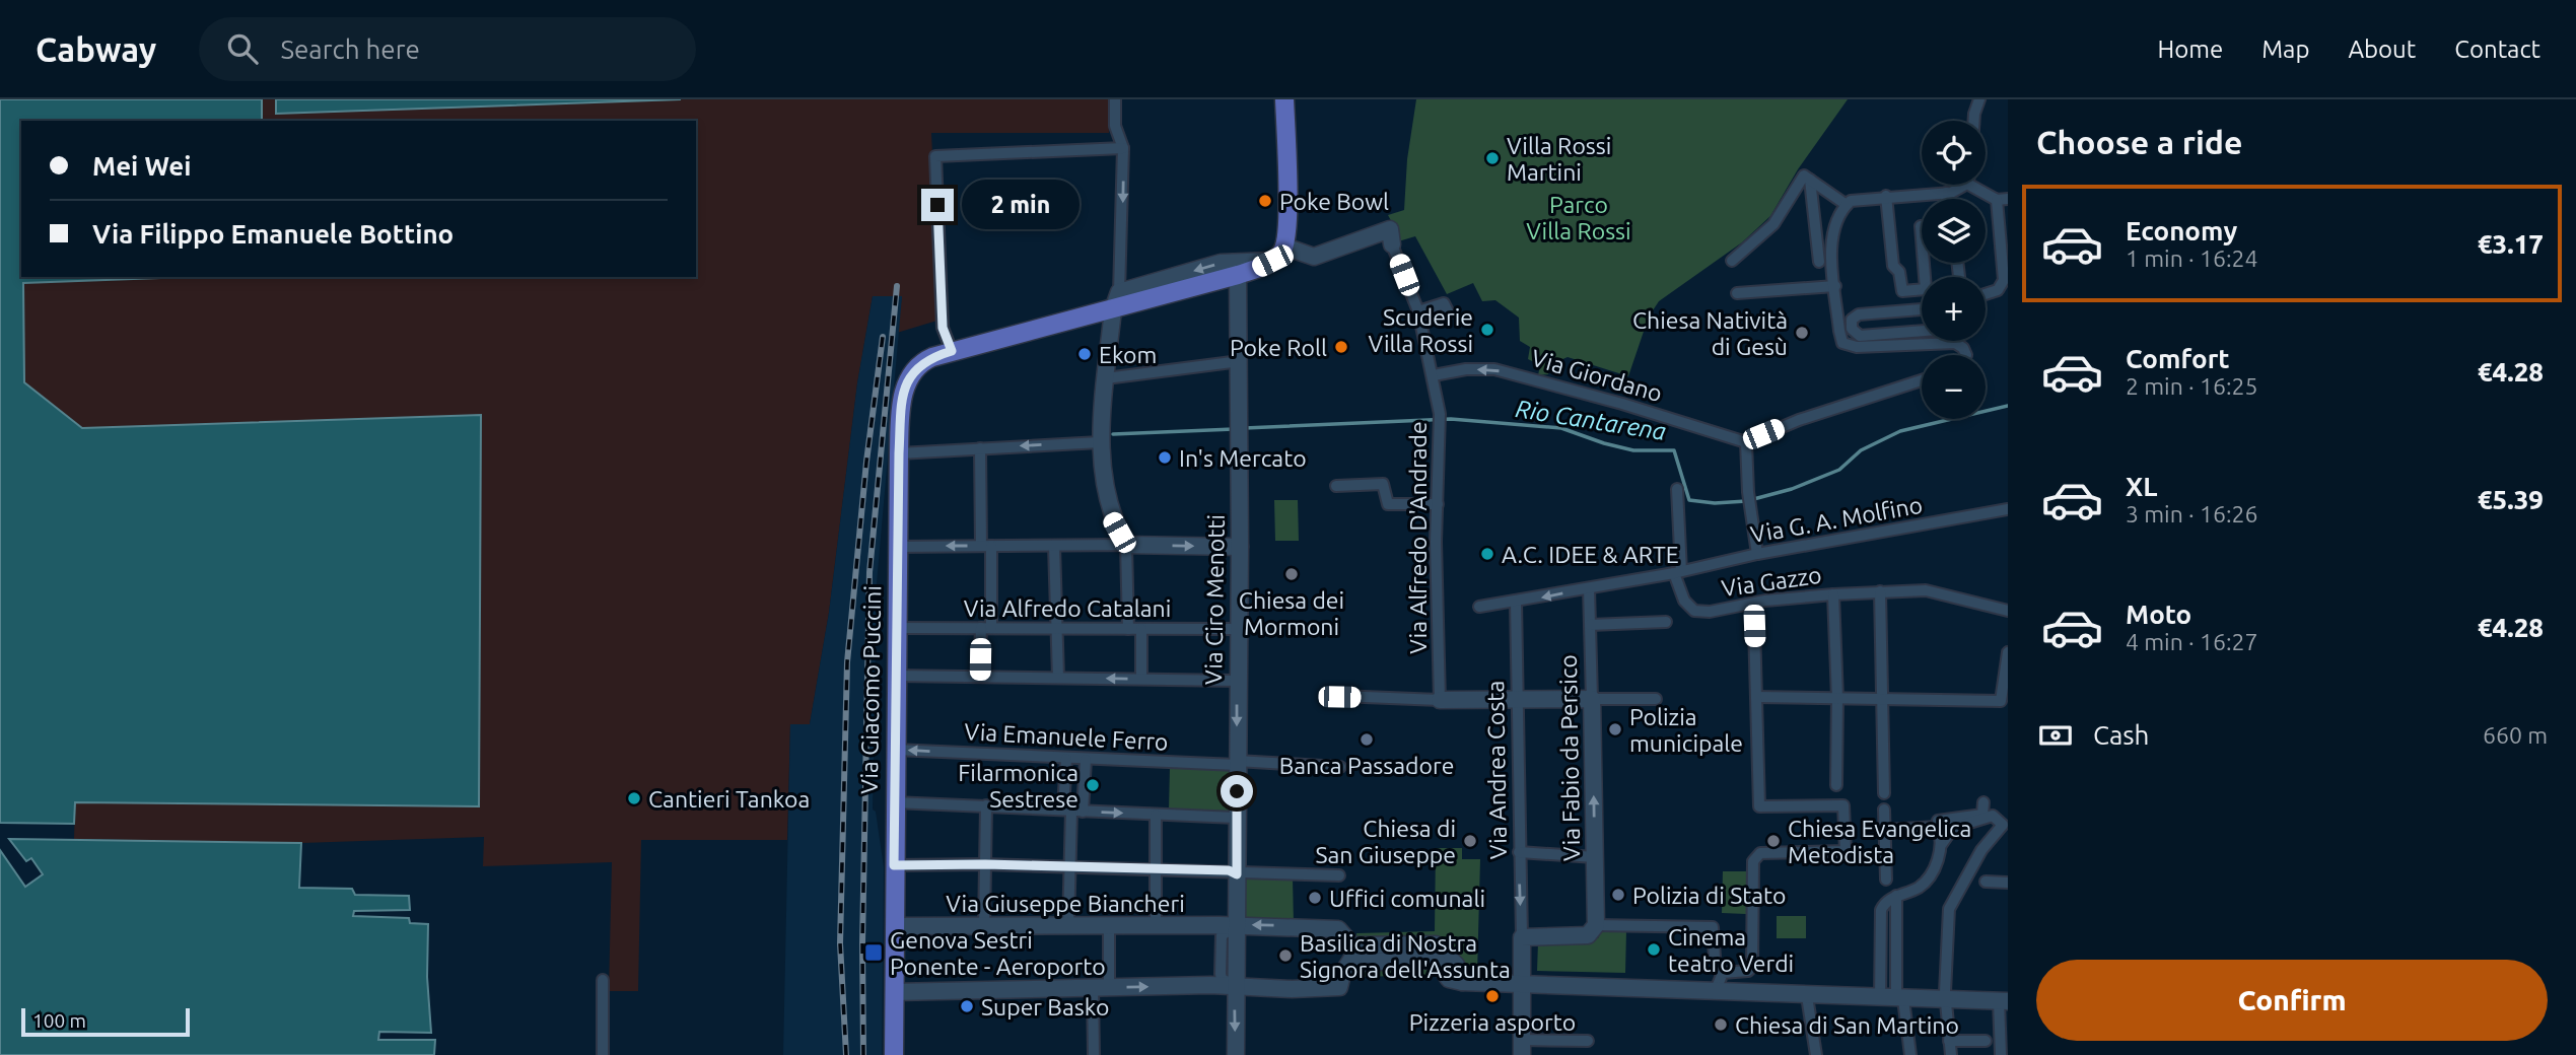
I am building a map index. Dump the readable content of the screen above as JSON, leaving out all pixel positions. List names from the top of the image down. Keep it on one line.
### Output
{"streets":{"main road":["Via Giacomo Puccini"],"street":["Via Giordano","Via G. A. Molfino","Via Alfredo D'Andrade","Via Gazzo","Via Ciro Menotti","Via Alfredo Catalani","Via Emanuele Ferro","Via Fabio da Persico","Via Andrea Costa","Via Giuseppe Biancheri"]},"crossings":[["Via Giordano","Via Alfredo D'Andrade"],["Via G. A. Molfino","Via Gazzo"],["Via Ciro Menotti","Via Alfredo Catalani"],["Via Ciro Menotti","Via Giacomo Puccini"],["Via Ciro Menotti","Via Emanuele Ferro"],["Via Ciro Menotti","Via Giuseppe Biancheri"],["Via Alfredo Catalani","Via Giacomo Puccini"],["Via Giacomo Puccini","Via Emanuele Ferro"],["Via Giacomo Puccini","Via Giuseppe Biancheri"]],"one_way":["Via Giordano","Via Fabio da Persico"],"water":["Rio Cantarena"],"parks":["Parco Villa Rossi"],"places":{"other":["Villa Rossi Martini","Poke Bowl","Scuderie Villa Rossi","Chiesa Natività di Gesù","Poke Roll","Ekom","In's Mercato","A.C. IDEE & ARTE","Chiesa dei Mormoni","Polizia municipale","Banca Passadore","Filarmonica Sestrese","Cantieri Tankoa","Chiesa di San Giuseppe","Chiesa Evangelica Metodista","Polizia di Stato","Uffici comunali","Cinema teatro Verdi","Basilica di Nostra Signora dell'Assunta","Pizzeria asporto","Super Basko","Chiesa di San Martino"],"transit":["Genova Sestri Ponente - Aeroporto"]},"scale_bar":"100 m","page":{"header":"Cabway","search":"Search here","nav":["Home","Map","About","Contact"],"heading":"Choose a ride","map_buttons":["+","−"],"banner":["Mei Wei","Via Filippo Emanuele Bottino"],"bubble":"2 min","list":[{"name":"Economy","note":"1 min · 16:24","value":"€3.17"},{"name":"Comfort","note":"2 min · 16:25","value":"€4.28"},{"name":"XL","note":"3 min · 16:26","value":"€5.39"},{"name":"Moto","note":"4 min · 16:27","value":"€4.28"}],"pay":["Cash","660 m"],"buttons":"Confirm","scale":"100 m"}}
